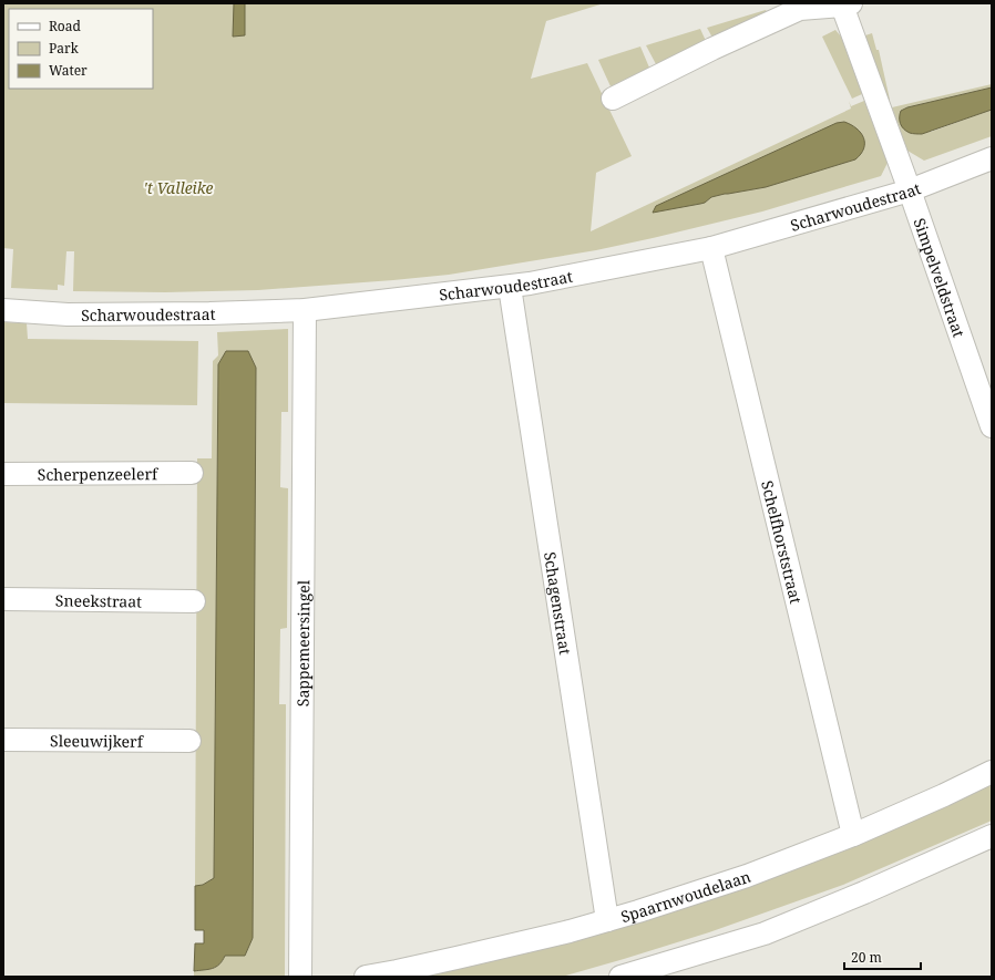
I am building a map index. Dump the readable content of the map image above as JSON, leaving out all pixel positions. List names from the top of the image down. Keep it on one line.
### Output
{"streets":{"street":["Scharwoudestraat","Simpelveldstraat","Scherpenzeelerf","Schelfhorststraat","Sneekstraat","Schagenstraat","Sappemeersingel","Sleeuwijkerf","Spaarnwoudelaan"]},"crossings":[["Scharwoudestraat","Simpelveldstraat"],["Scharwoudestraat","Schelfhorststraat"],["Scharwoudestraat","Schagenstraat"],["Scharwoudestraat","Sappemeersingel"],["Schelfhorststraat","Spaarnwoudelaan"],["Schagenstraat","Spaarnwoudelaan"]],"parks":["'t Valleike"],"legend":["Road","Park","Water"],"scale_bar":"20 m"}
